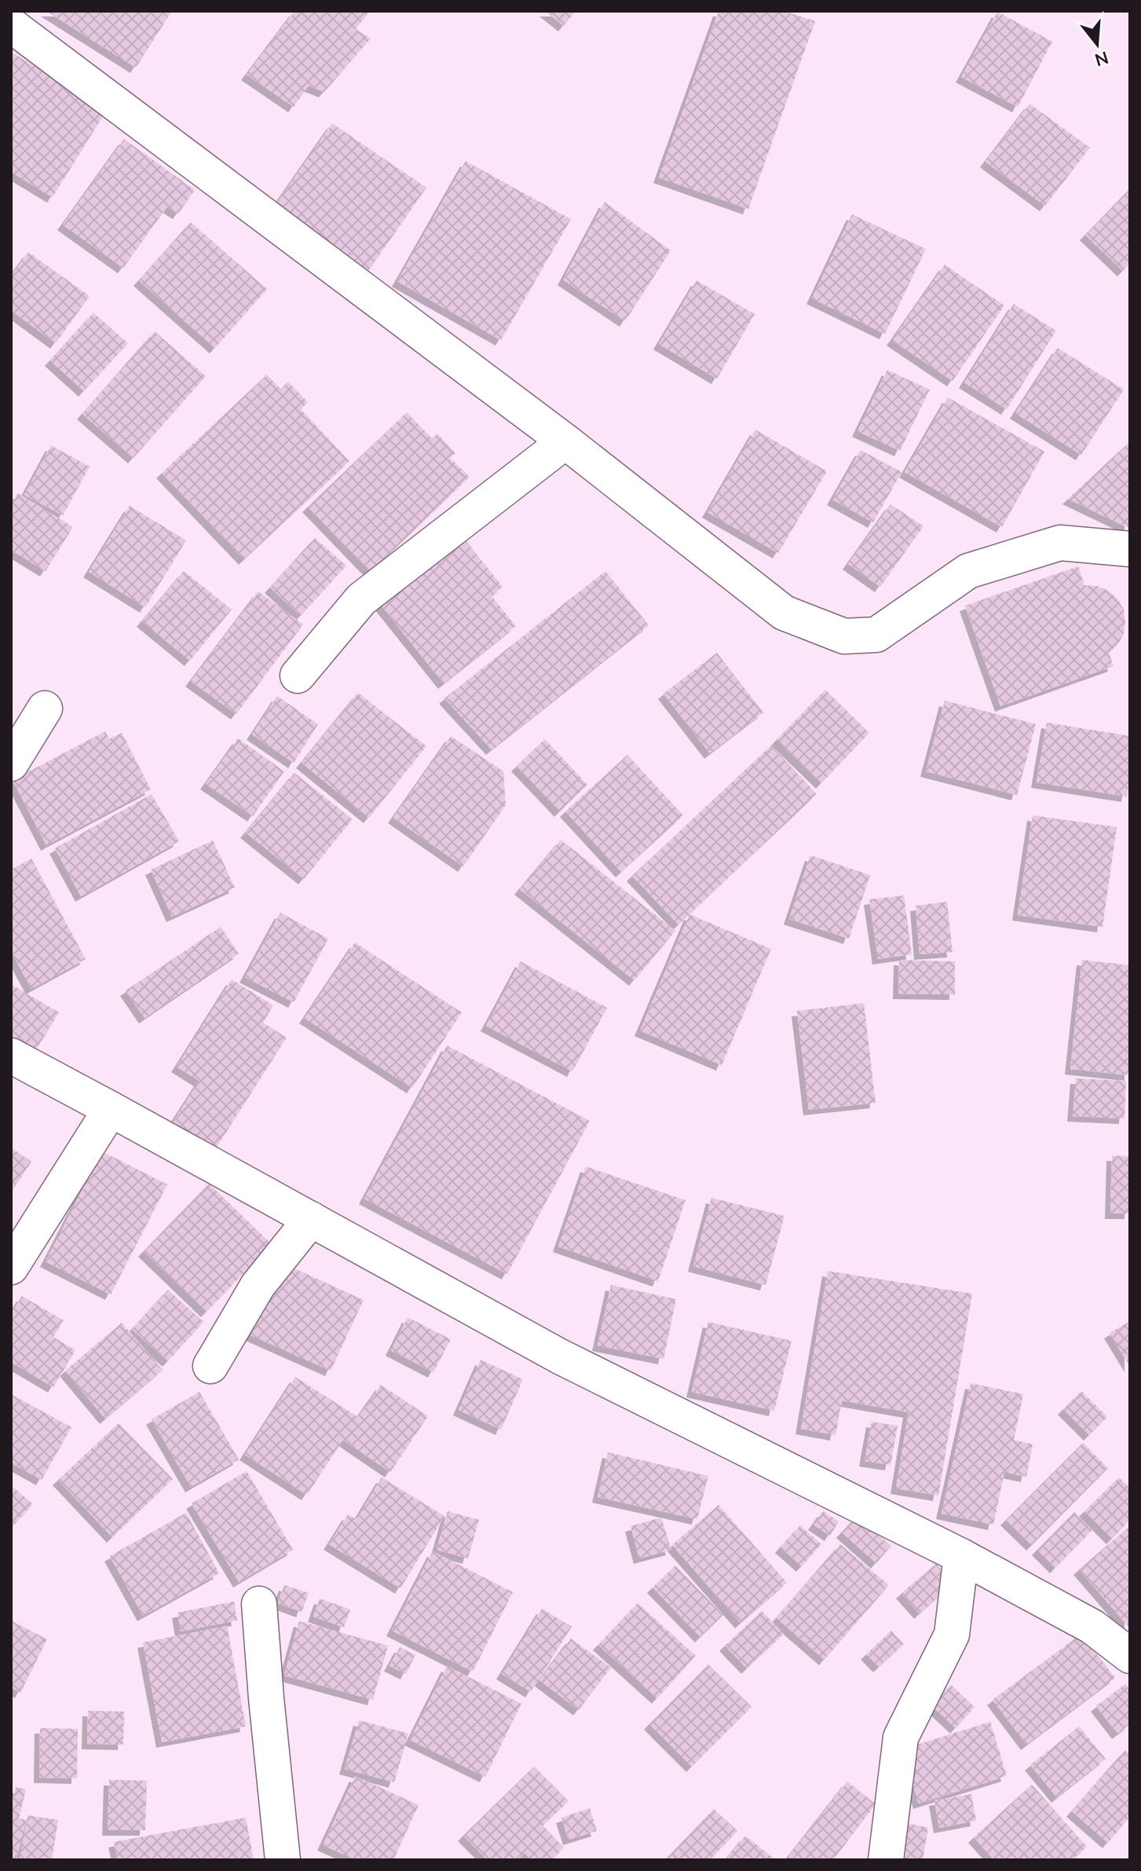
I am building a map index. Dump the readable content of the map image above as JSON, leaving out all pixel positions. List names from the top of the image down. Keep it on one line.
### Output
{"north":"bottom"}
